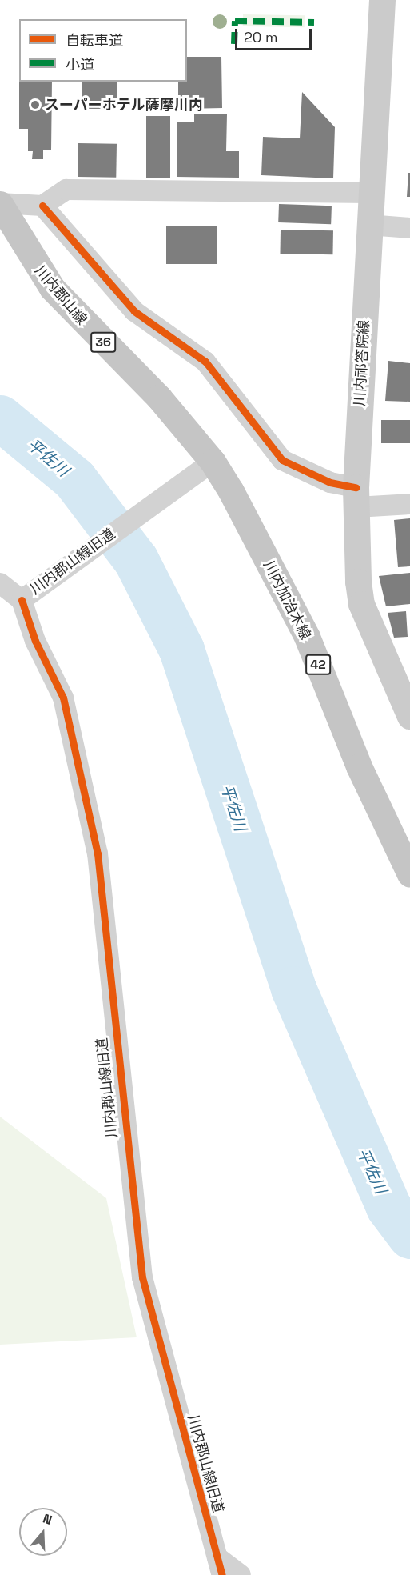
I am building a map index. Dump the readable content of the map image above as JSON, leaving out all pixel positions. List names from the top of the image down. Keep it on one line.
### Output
{"streets":{"main road":["川内郡山線","36","川内祁答院線","川内加治木線","42"],"street":["川内郡山線旧道"]},"crossings":[["川内郡山線","川内郡山線旧道"],["川内郡山線","川内加治木線"],["川内郡山線旧道","川内加治木線"]],"water":["平佐川"],"places":["スーパーホテル薩摩川内"],"legend":["自転車道","小道"],"scale_bar":"20 m","north":"top"}
